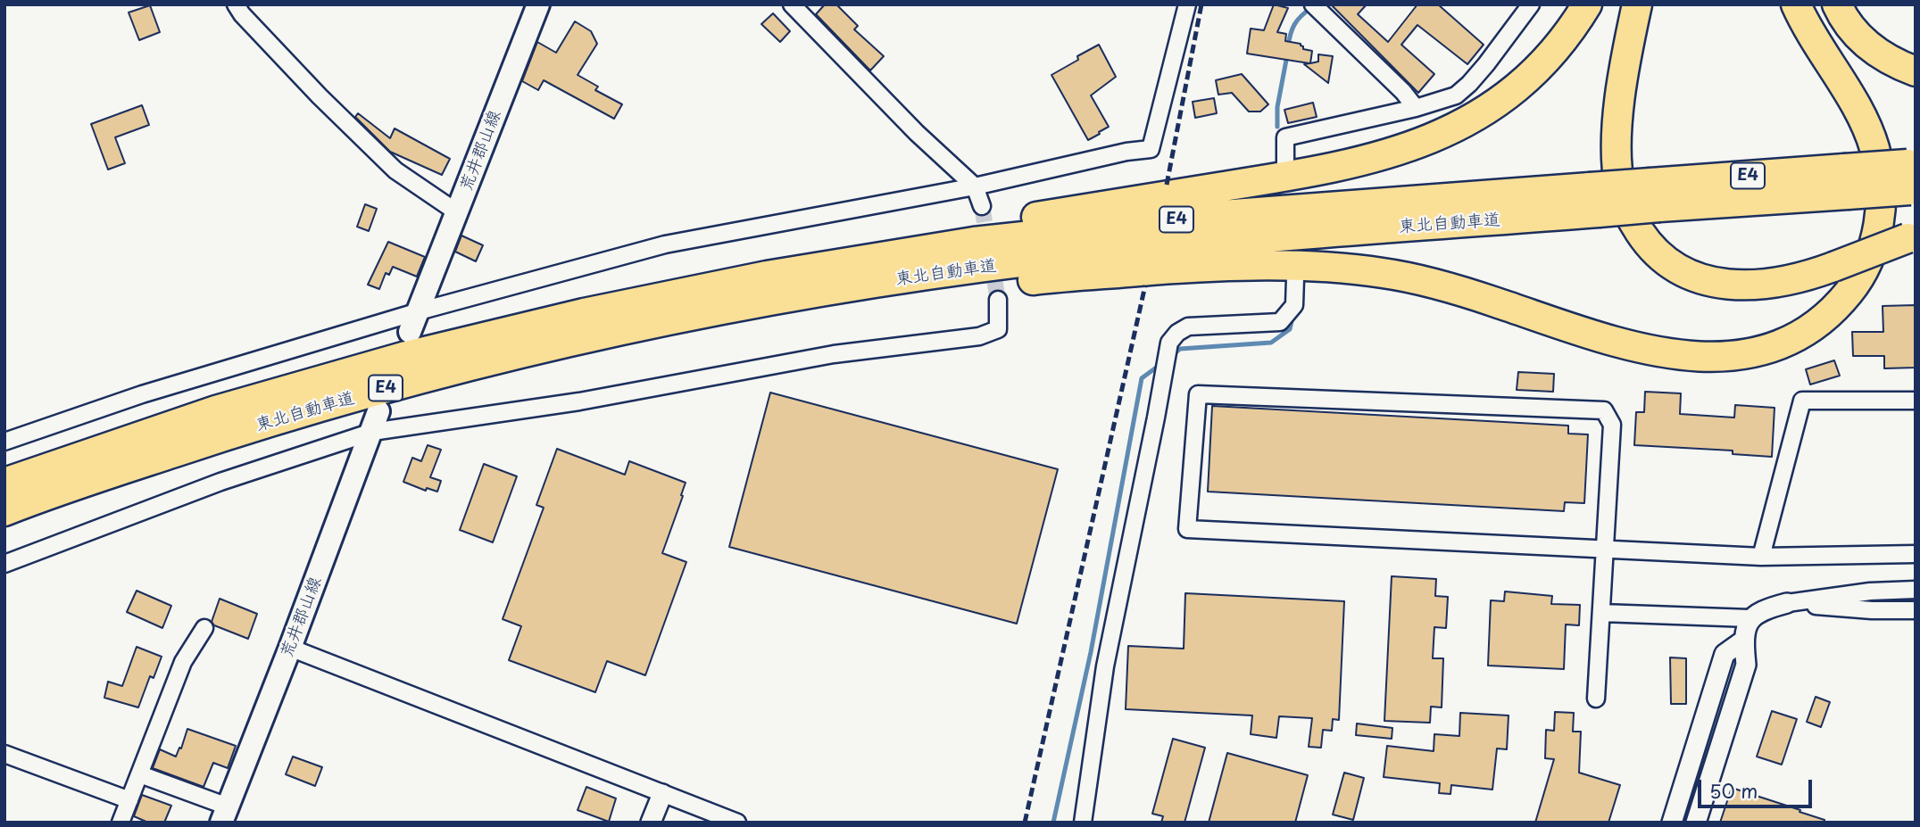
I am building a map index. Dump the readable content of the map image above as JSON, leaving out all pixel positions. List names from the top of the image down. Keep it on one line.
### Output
{"streets":{"highway":["E4","東北自動車道"],"main road":["荒井郡山線"]},"scale_bar":"50 m"}
